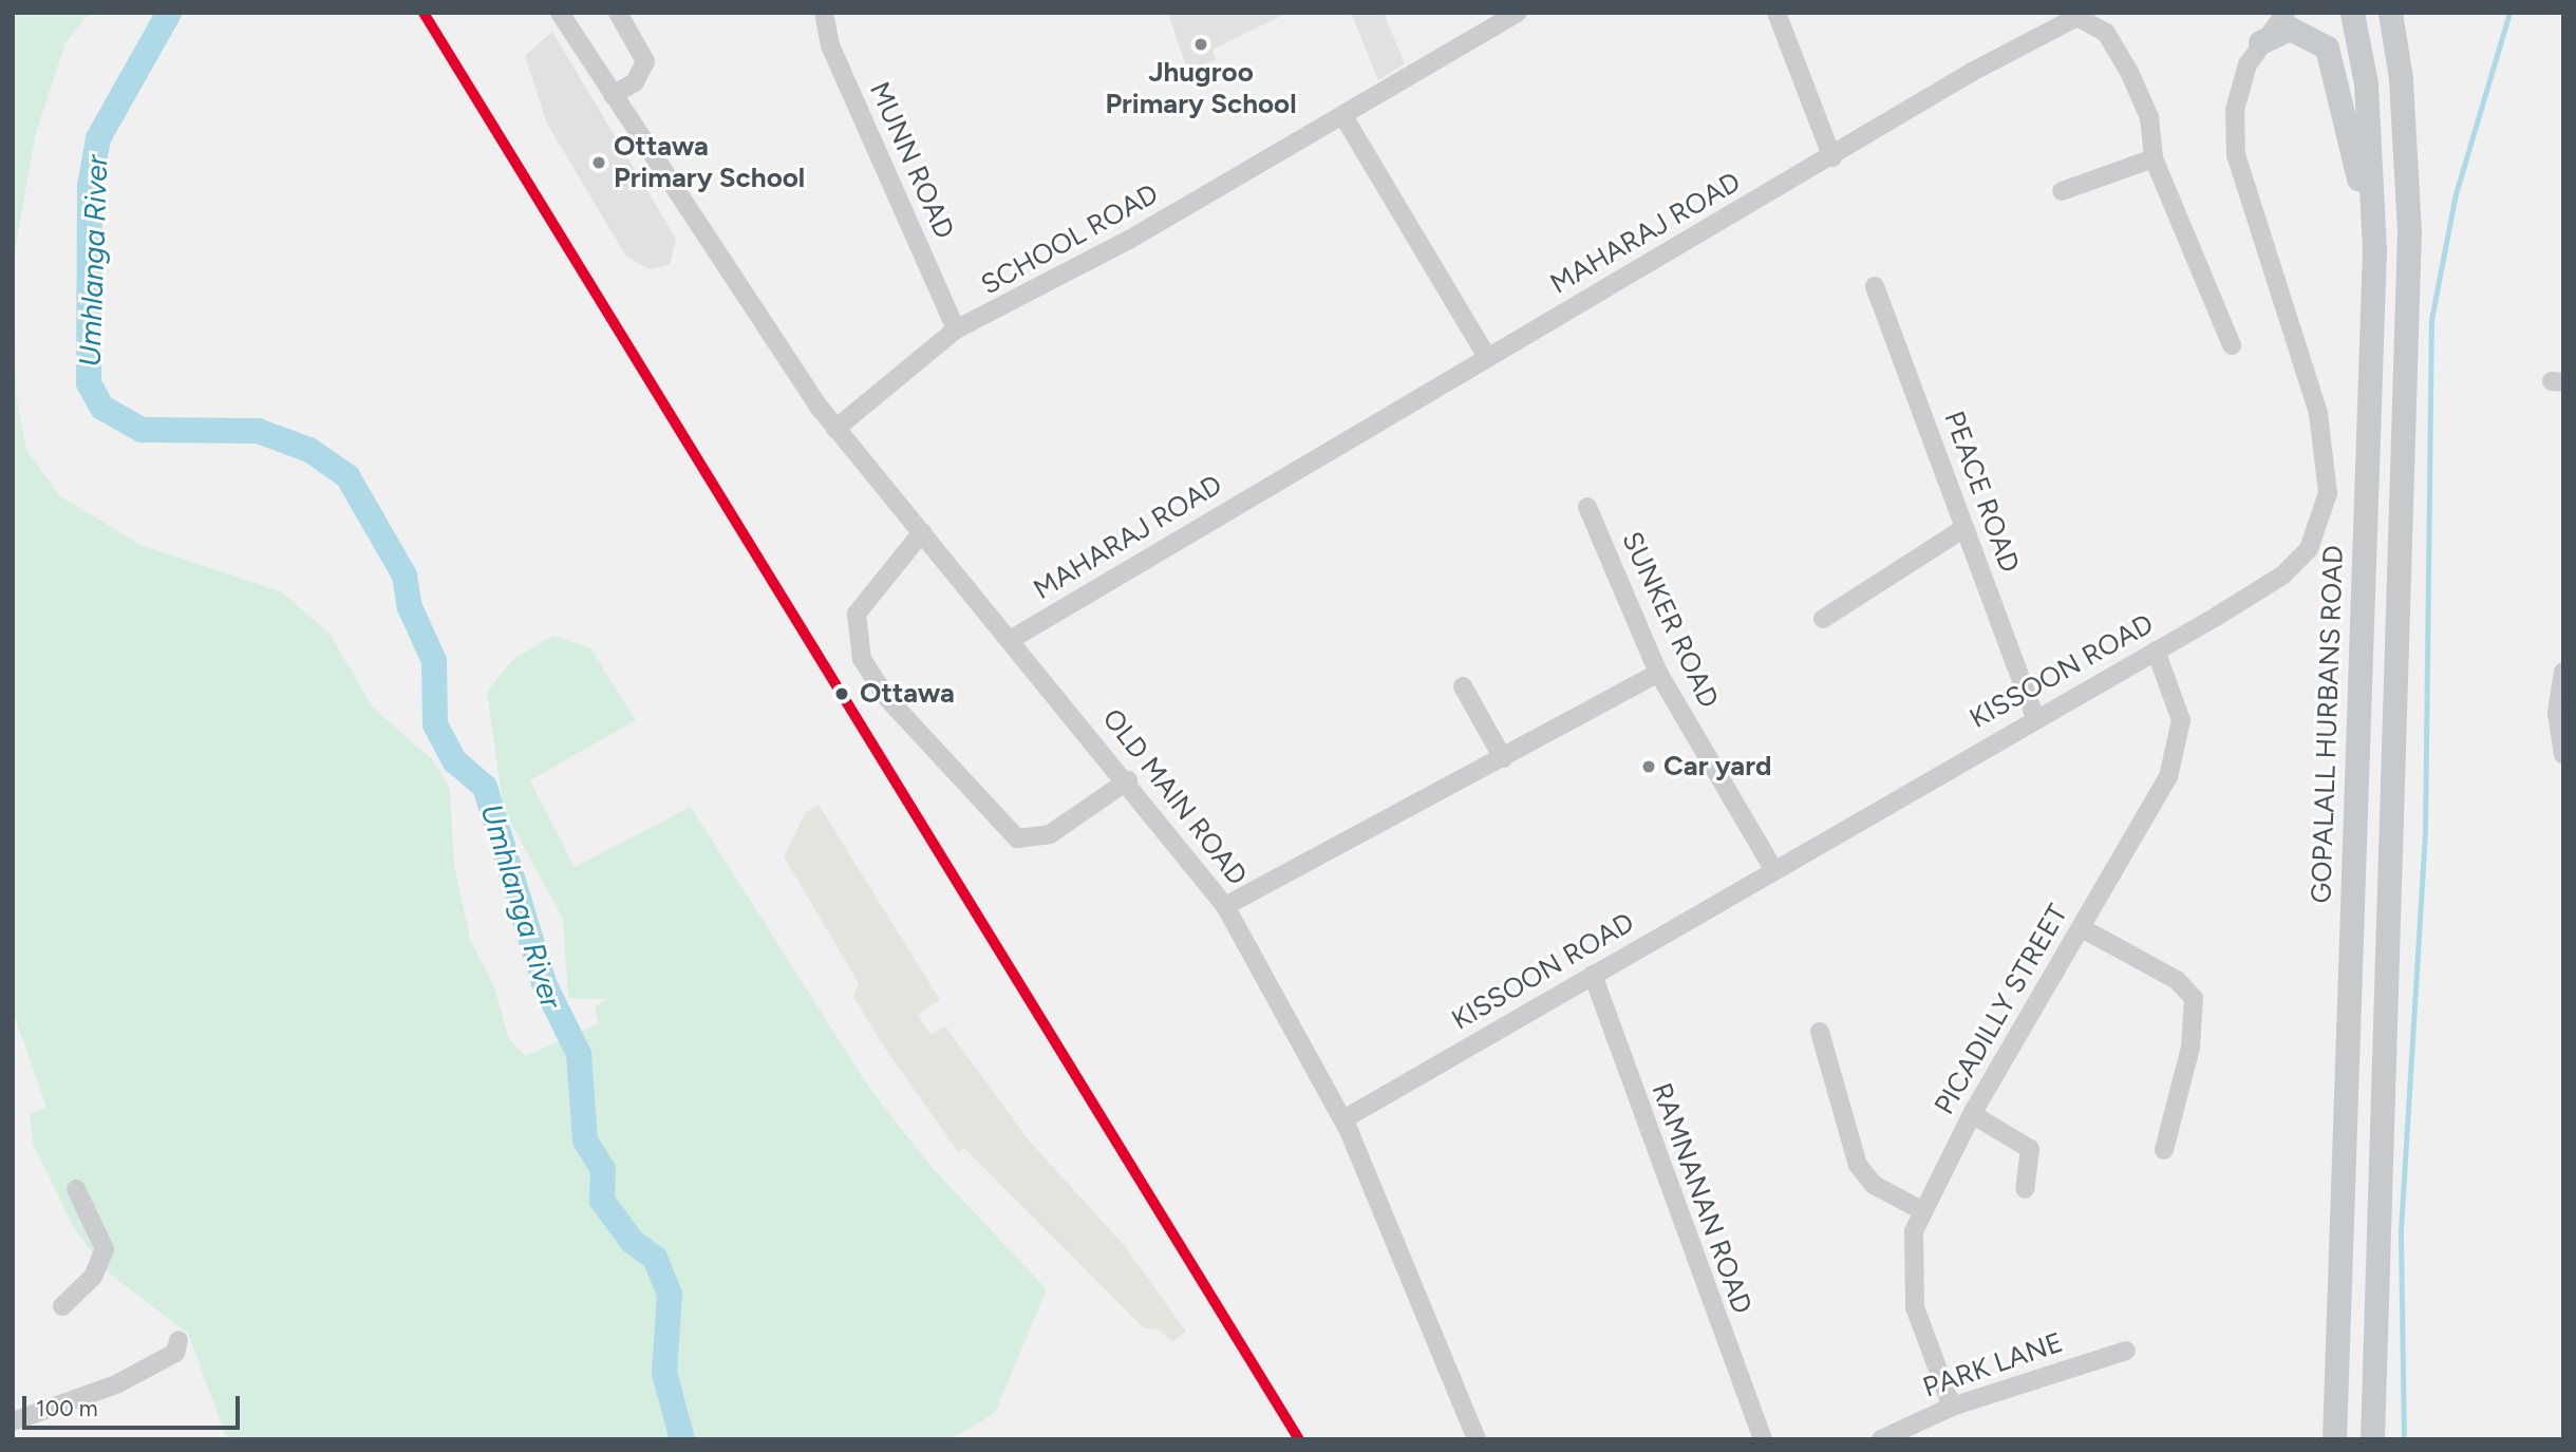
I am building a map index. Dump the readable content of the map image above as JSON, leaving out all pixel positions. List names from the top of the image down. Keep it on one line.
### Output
{"streets":{"main road":["GOPALALL HURBANS ROAD"],"street":["MUNN ROAD","MAHARAJ ROAD","SCHOOL ROAD","PEACE ROAD","SUNKER ROAD","KISSOON ROAD","OLD MAIN ROAD","PICADILLY STREET","RAMNANAN ROAD","PARK LANE"]},"crossings":[["MUNN ROAD","SCHOOL ROAD"],["MAHARAJ ROAD","OLD MAIN ROAD"],["SCHOOL ROAD","OLD MAIN ROAD"],["PEACE ROAD","KISSOON ROAD"],["SUNKER ROAD","KISSOON ROAD"],["KISSOON ROAD","OLD MAIN ROAD"],["KISSOON ROAD","PICADILLY STREET"],["KISSOON ROAD","RAMNANAN ROAD"],["PICADILLY STREET","PARK LANE"]],"water":["Umhlanga River"],"places":["Jhugroo Primary School","Ottawa Primary School","Ottawa","Car yard"],"scale_bar":"100 m"}
